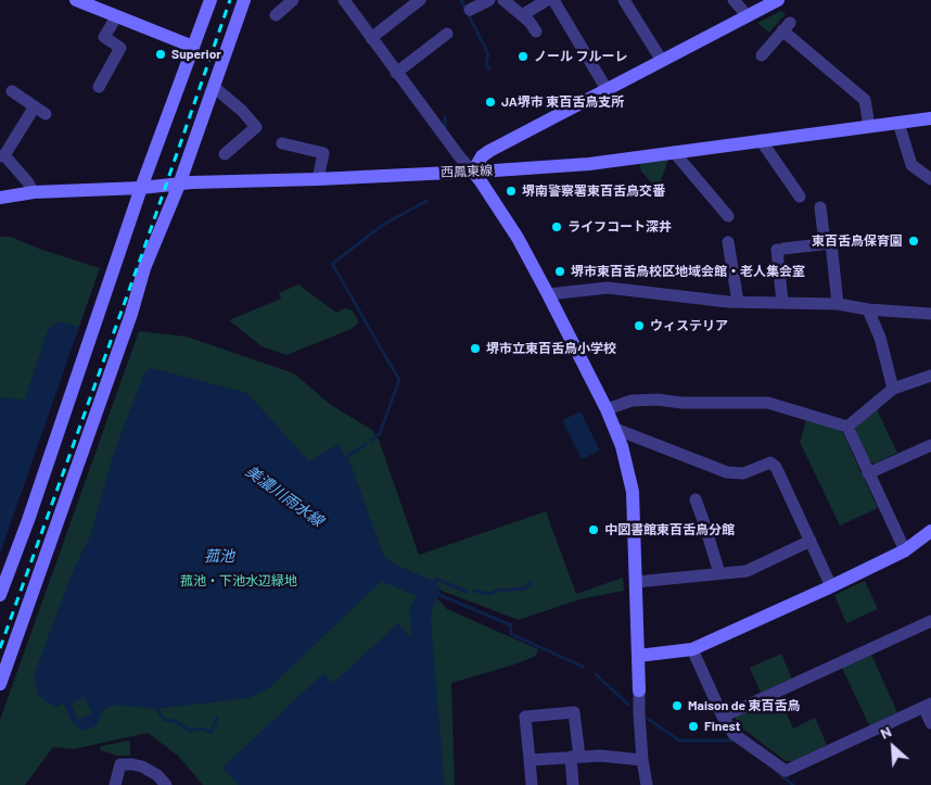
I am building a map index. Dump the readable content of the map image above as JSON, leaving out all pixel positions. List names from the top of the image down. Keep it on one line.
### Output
{"streets":{"street":["西鳳東線"]},"water":["美濃川雨水線","菰池"],"parks":["菰池・下池水辺緑地"],"places":["Superior","ノール フルーレ","JA堺市 東百舌鳥支所","堺南警察署東百舌鳥交番","ライフコート深井","東百舌鳥保育園","堺市東百舌鳥校区地域会館・老人集会室","ウィステリア","堺市立東百舌鳥小学校","中図書館東百舌鳥分館","Maison de 東百舌鳥","Finest"],"north":"top left"}
